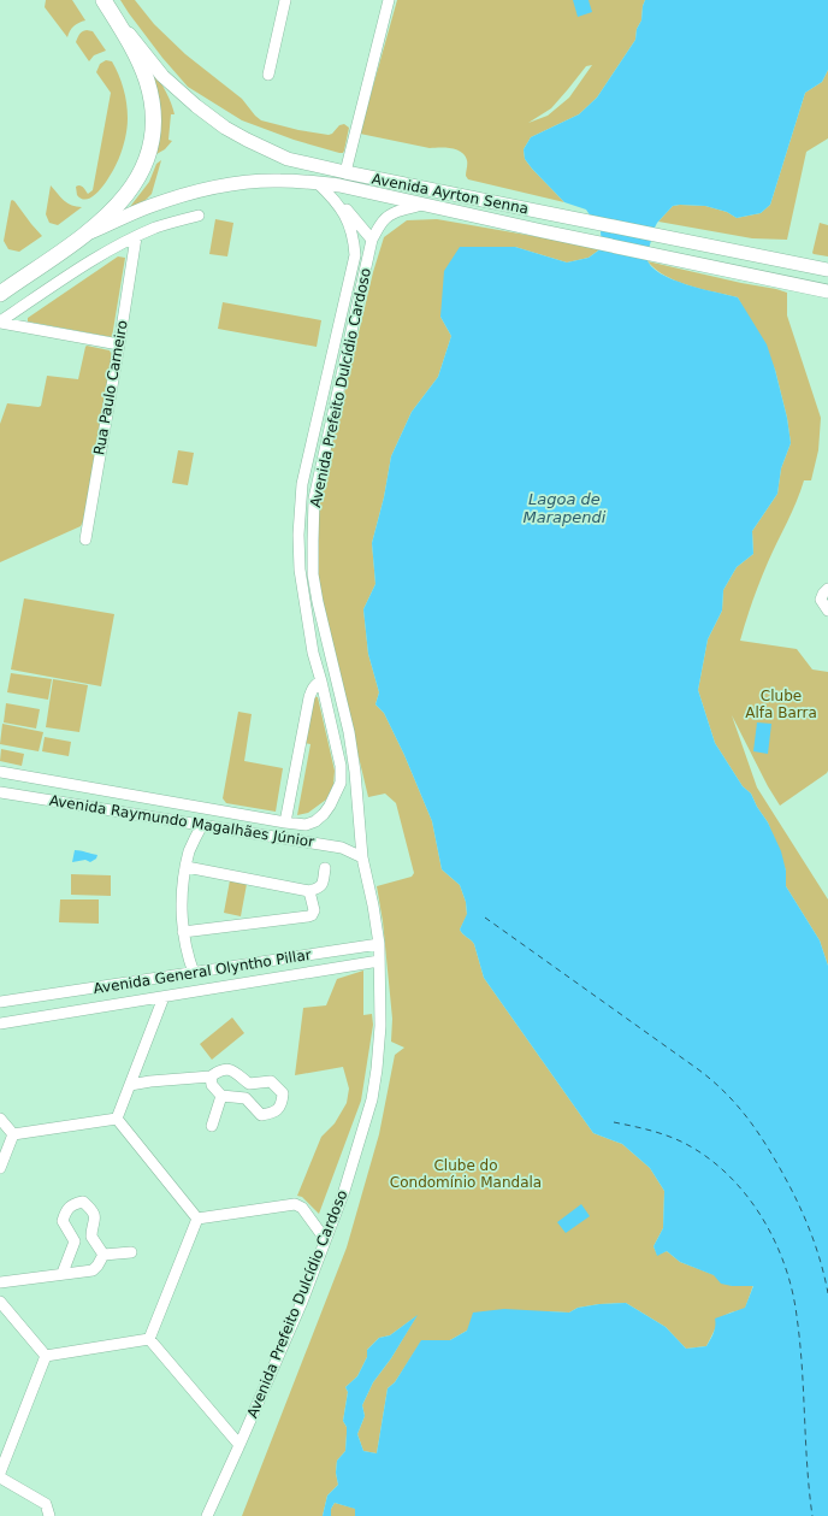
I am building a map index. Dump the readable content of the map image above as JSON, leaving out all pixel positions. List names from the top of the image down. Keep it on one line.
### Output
{"streets":{"highway":["Avenida Ayrton Senna"],"street":["Rua Paulo Carneiro","Avenida Prefeito Dulcídio Cardoso","Avenida Raymundo Magalhães Júnior","Avenida General Olyntho Pillar"]},"crossings":[["Avenida Ayrton Senna","Avenida Prefeito Dulcídio Cardoso"],["Avenida Prefeito Dulcídio Cardoso","Avenida Raymundo Magalhães Júnior"],["Avenida Prefeito Dulcídio Cardoso","Avenida General Olyntho Pillar"]],"water":["Lagoa de Marapendi"],"parks":["Clube Alfa Barra","Clube do Condomínio Mandala"]}
